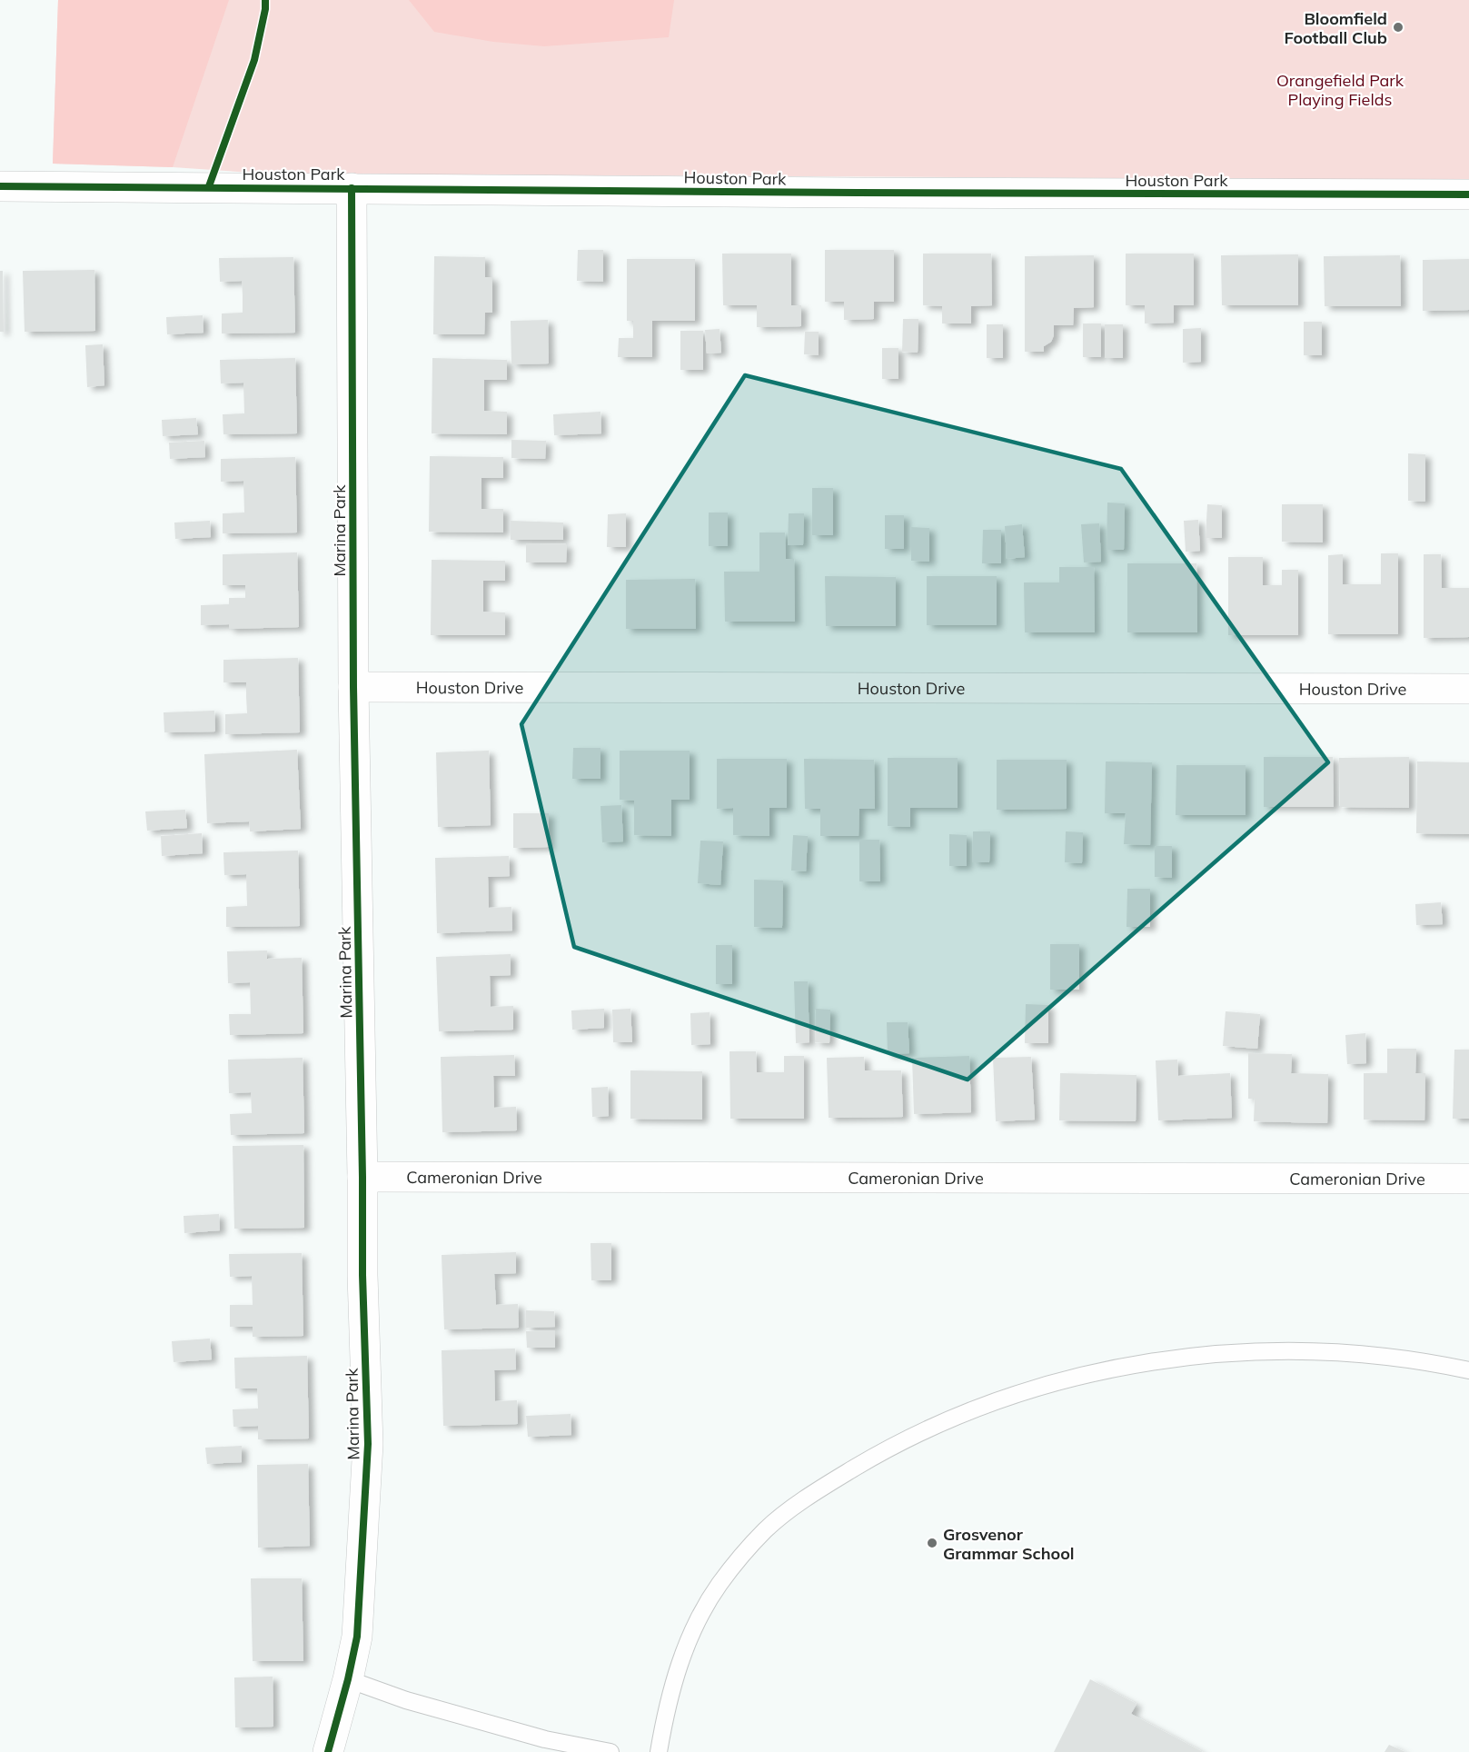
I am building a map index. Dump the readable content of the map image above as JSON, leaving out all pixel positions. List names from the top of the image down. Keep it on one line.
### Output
{"streets":{"street":["Houston Park","Marina Park","Houston Drive","Cameronian Drive"]},"crossings":[["Houston Park","Marina Park"],["Marina Park","Houston Drive"],["Marina Park","Cameronian Drive"]],"parks":["Orangefield Park Playing Fields"],"places":["Bloomfield Football Club","Grosvenor Grammar School"]}
